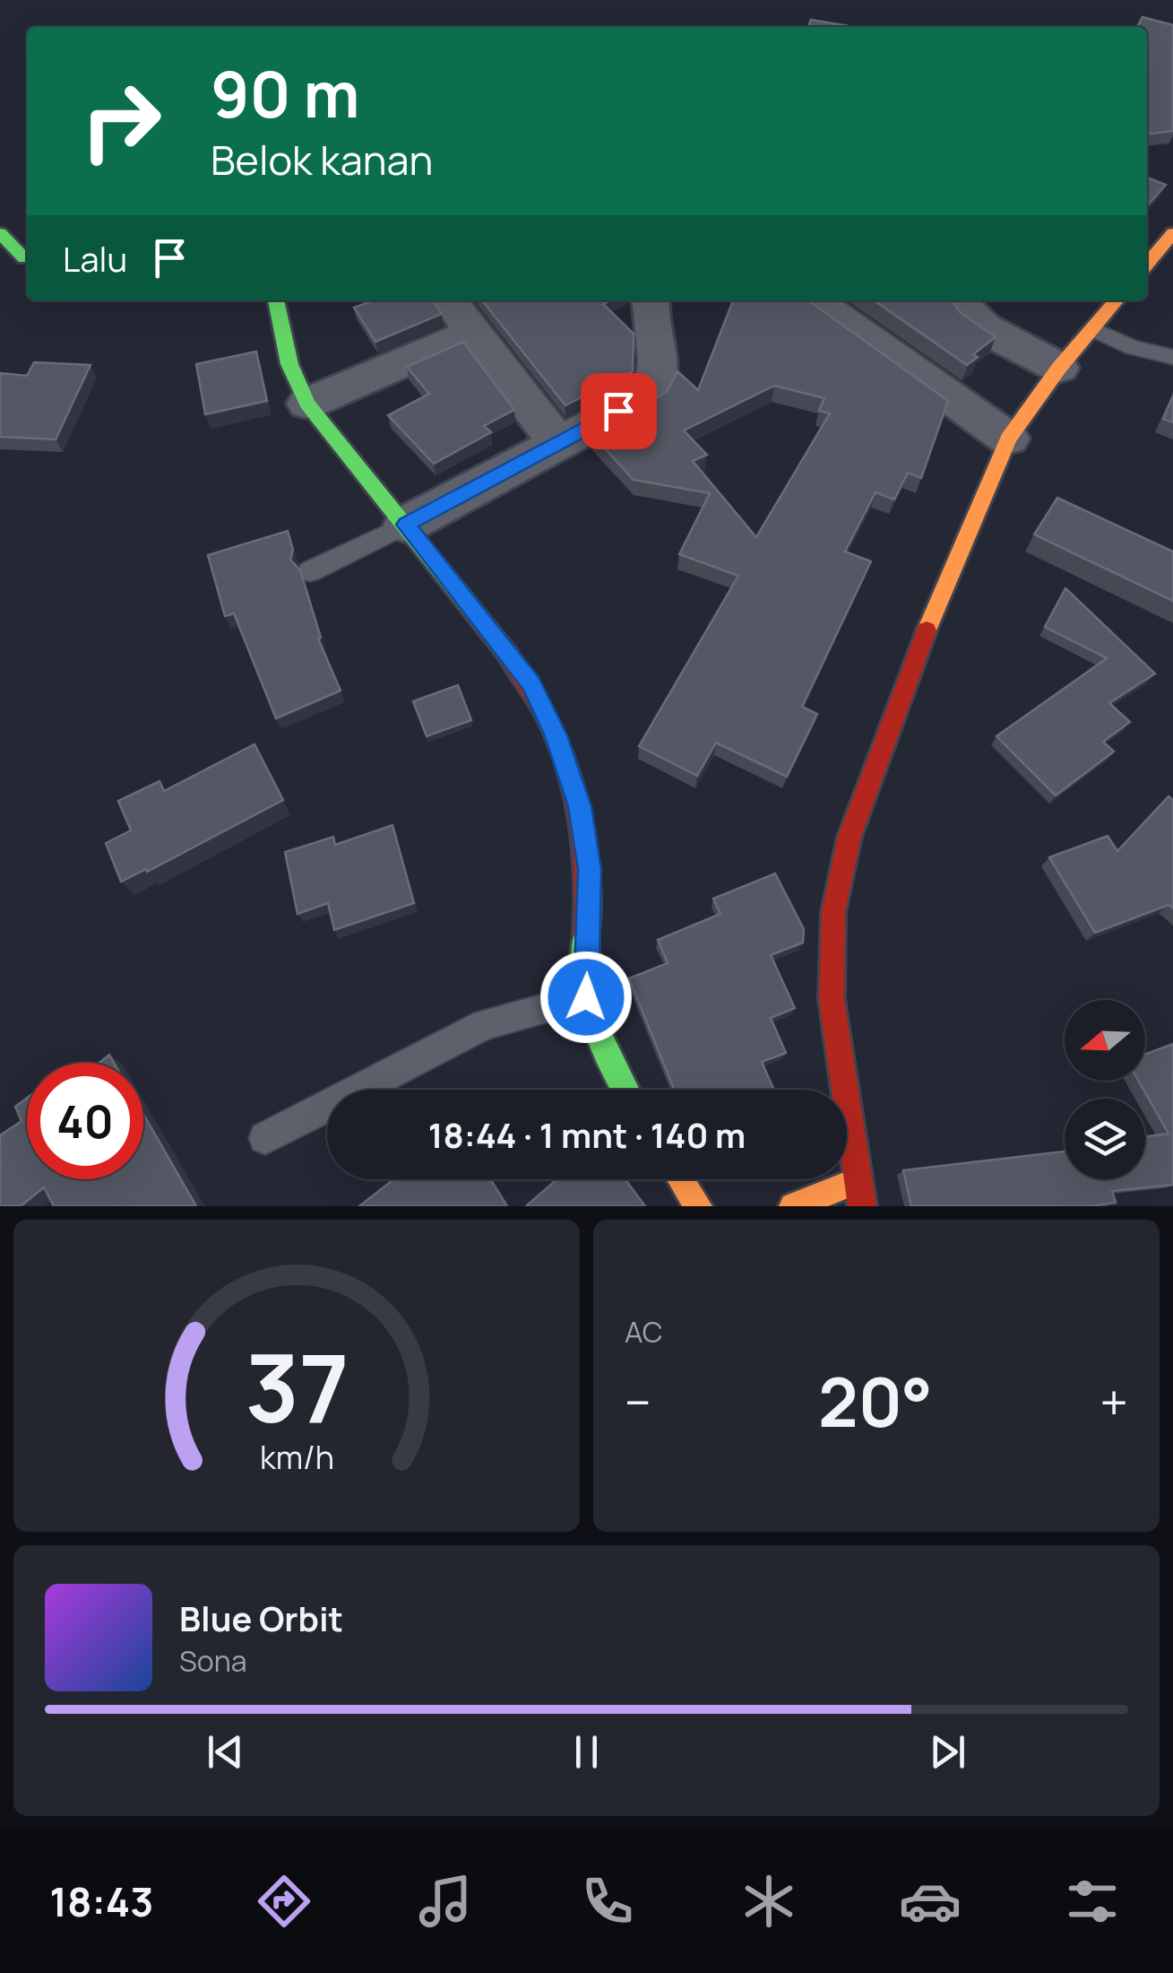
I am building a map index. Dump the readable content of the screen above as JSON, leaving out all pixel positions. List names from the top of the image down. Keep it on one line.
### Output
{"north":"left","page":{"turn":["90 m","Belok kanan"],"then":"Lalu","limit":"40","trip":"18:44 · 1 mnt · 140 m","tile":"AC","heat":["−","20°","+"],"song":["Blue Orbit","Sona"],"tabs":"18:43","gauge":["37","km/h"]}}
